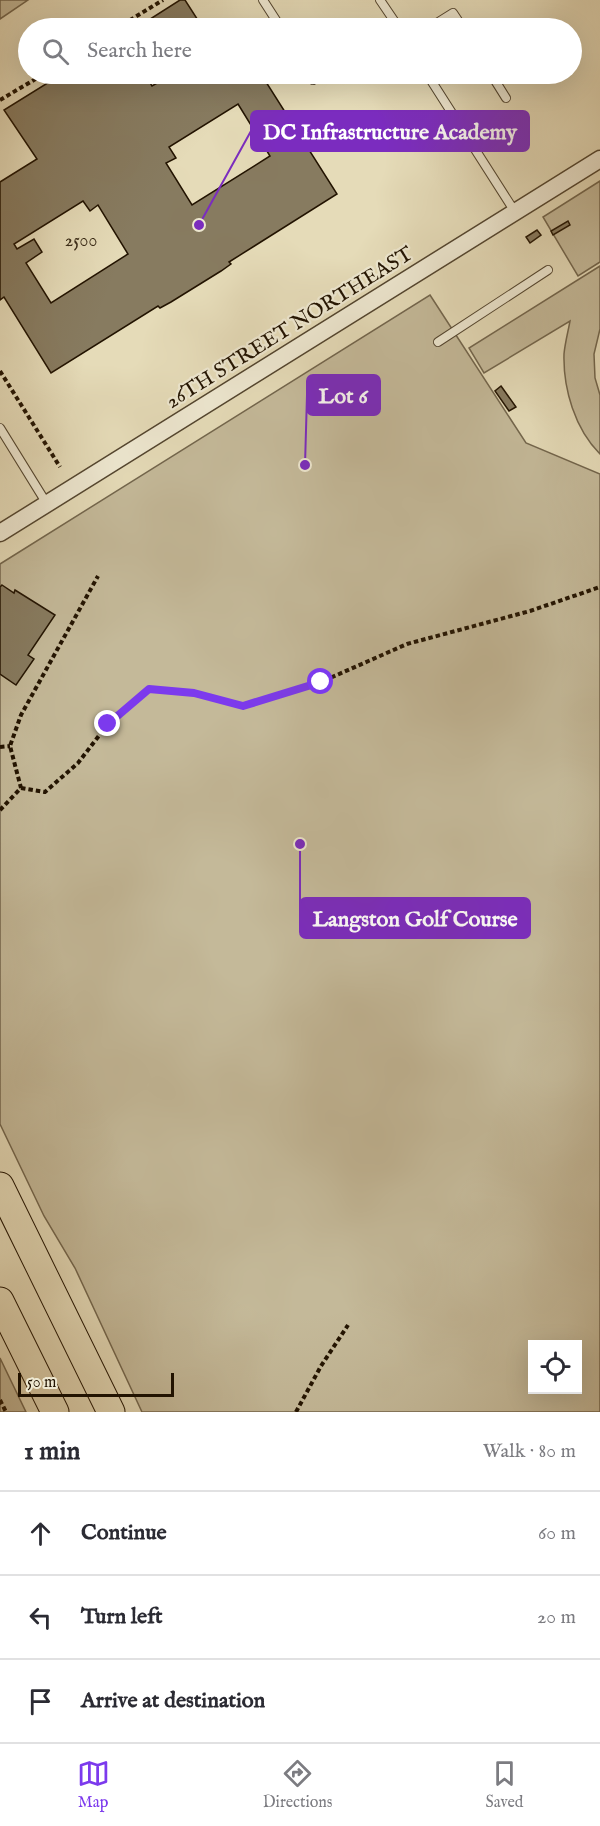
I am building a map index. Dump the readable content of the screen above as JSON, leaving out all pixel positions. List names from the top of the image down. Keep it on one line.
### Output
{"streets":{"street":["26TH STREET NORTHEAST"]},"places":["DC Infrastructure Academy","Lot 6","Langston Golf Course"],"house_numbers":["2500"],"scale_bar":"50 m","page":{"search":"Search here","scale":"50 m","heading":["1 min","Walk · 80 m"],"list":[["Continue","60 m"],["Turn left","20 m"],"Arrive at destination"],"nav":["Map","Directions","Saved"]}}
